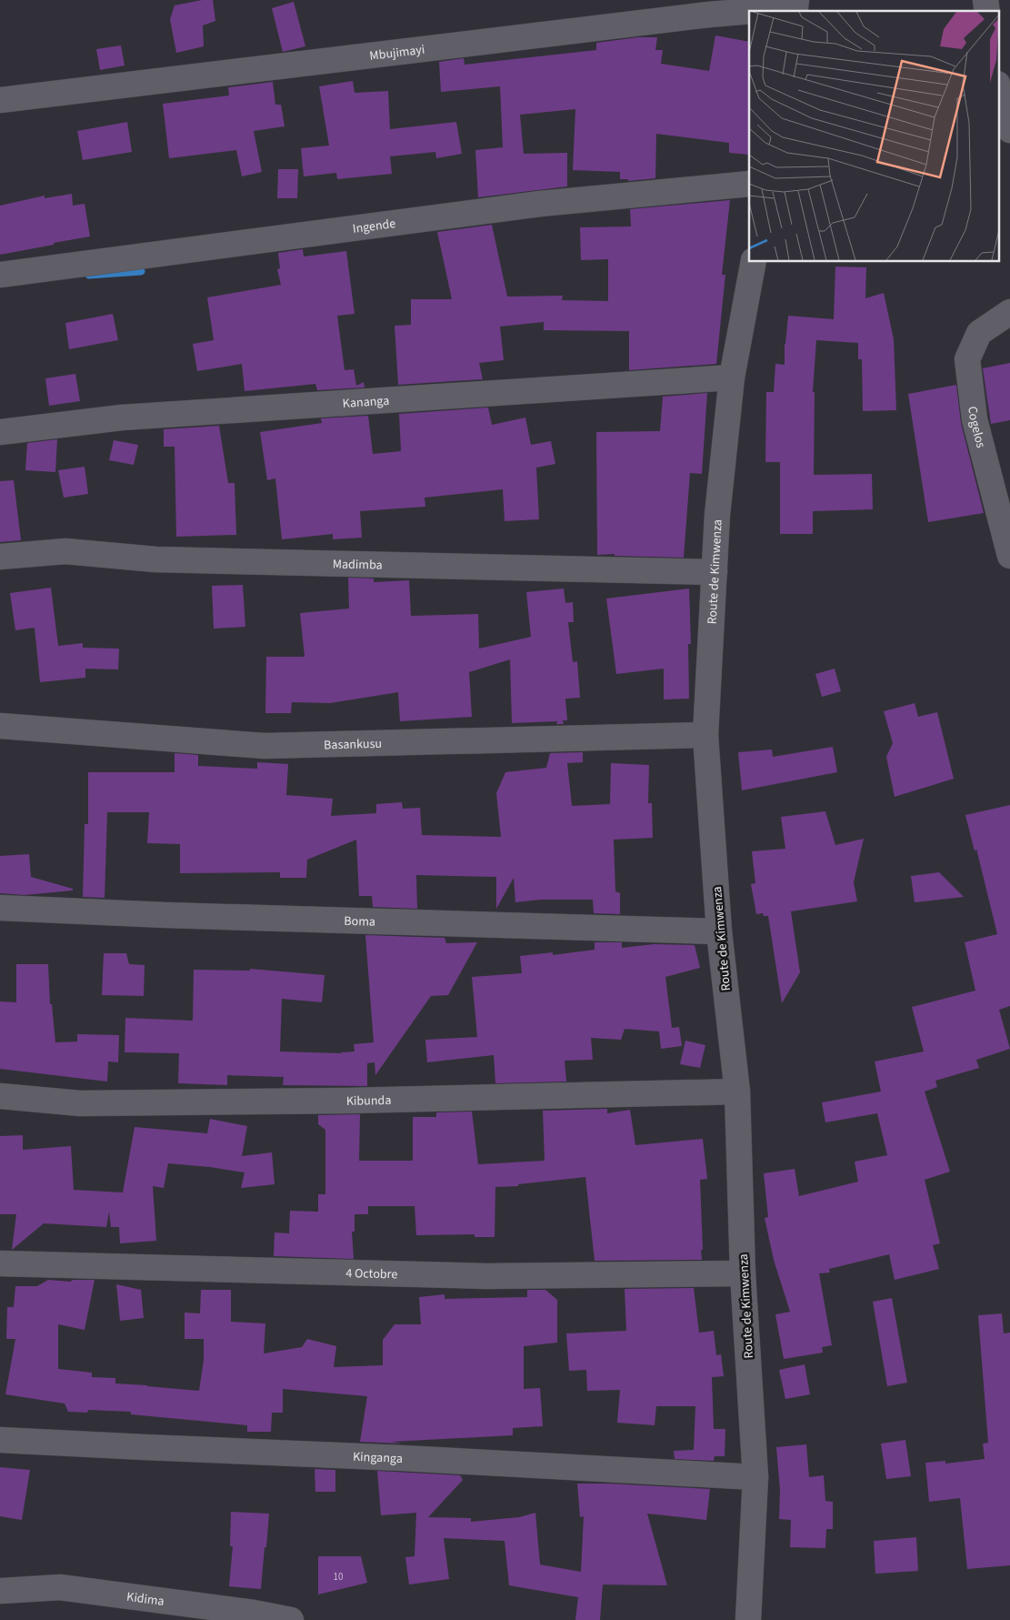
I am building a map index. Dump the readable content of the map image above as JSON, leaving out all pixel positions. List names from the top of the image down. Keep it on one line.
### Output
{"streets":{"street":["Mbujimayi","Ingende","Kananga","Cogelos","Madimba","Route de Kimwenza","Basankusu","Boma","Kibunda","4 Octobre","Kinganga","Kidima"]},"crossings":[["Kananga","Route de Kimwenza"],["Madimba","Route de Kimwenza"],["Route de Kimwenza","Basankusu"],["Route de Kimwenza","Boma"],["Route de Kimwenza","Kibunda"],["Route de Kimwenza","4 Octobre"],["Route de Kimwenza","Kinganga"]],"house_numbers":["10"]}
